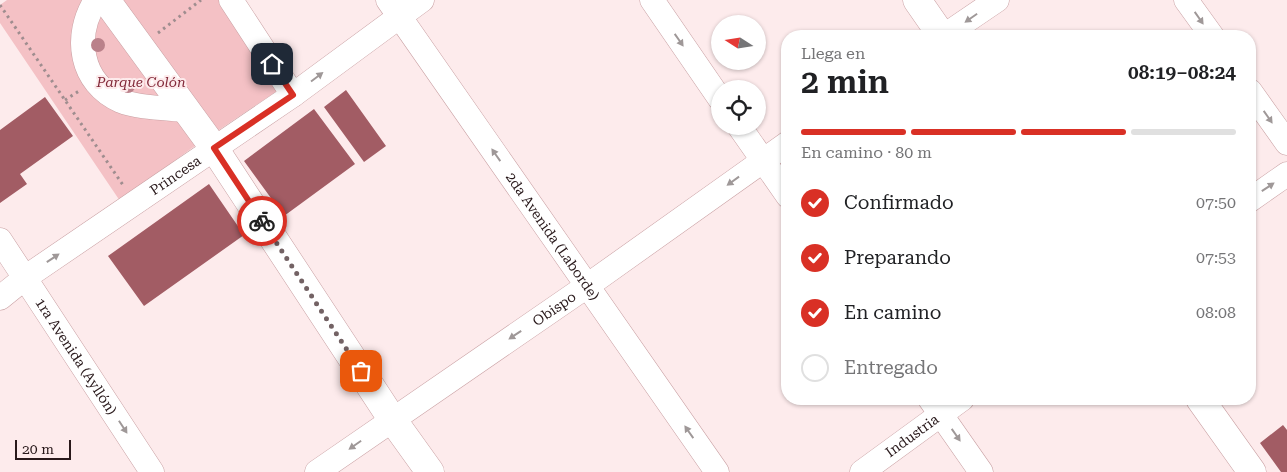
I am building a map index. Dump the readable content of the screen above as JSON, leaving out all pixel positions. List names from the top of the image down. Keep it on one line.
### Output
{"streets":{"street":["Princesa","2da Avenida (Laborde)","Obispo","1ra Avenida (Ayllón)","Industria"]},"crossings":[["Princesa","2da Avenida (Laborde)"],["Princesa","1ra Avenida (Ayllón)"],["2da Avenida (Laborde)","Obispo"]],"one_way":["Princesa","2da Avenida (Laborde)","Obispo","1ra Avenida (Ayllón)"],"parks":["Parque Colón"],"scale_bar":"20 m","north":"left","page":{"heading":["2 min","Llega en","08:19–08:24"],"bar":"En camino · 80 m","list":[["Confirmado","07:50"],["Preparando","07:53"],["En camino","08:08"],"Entregado"],"scale":"20 m"}}
